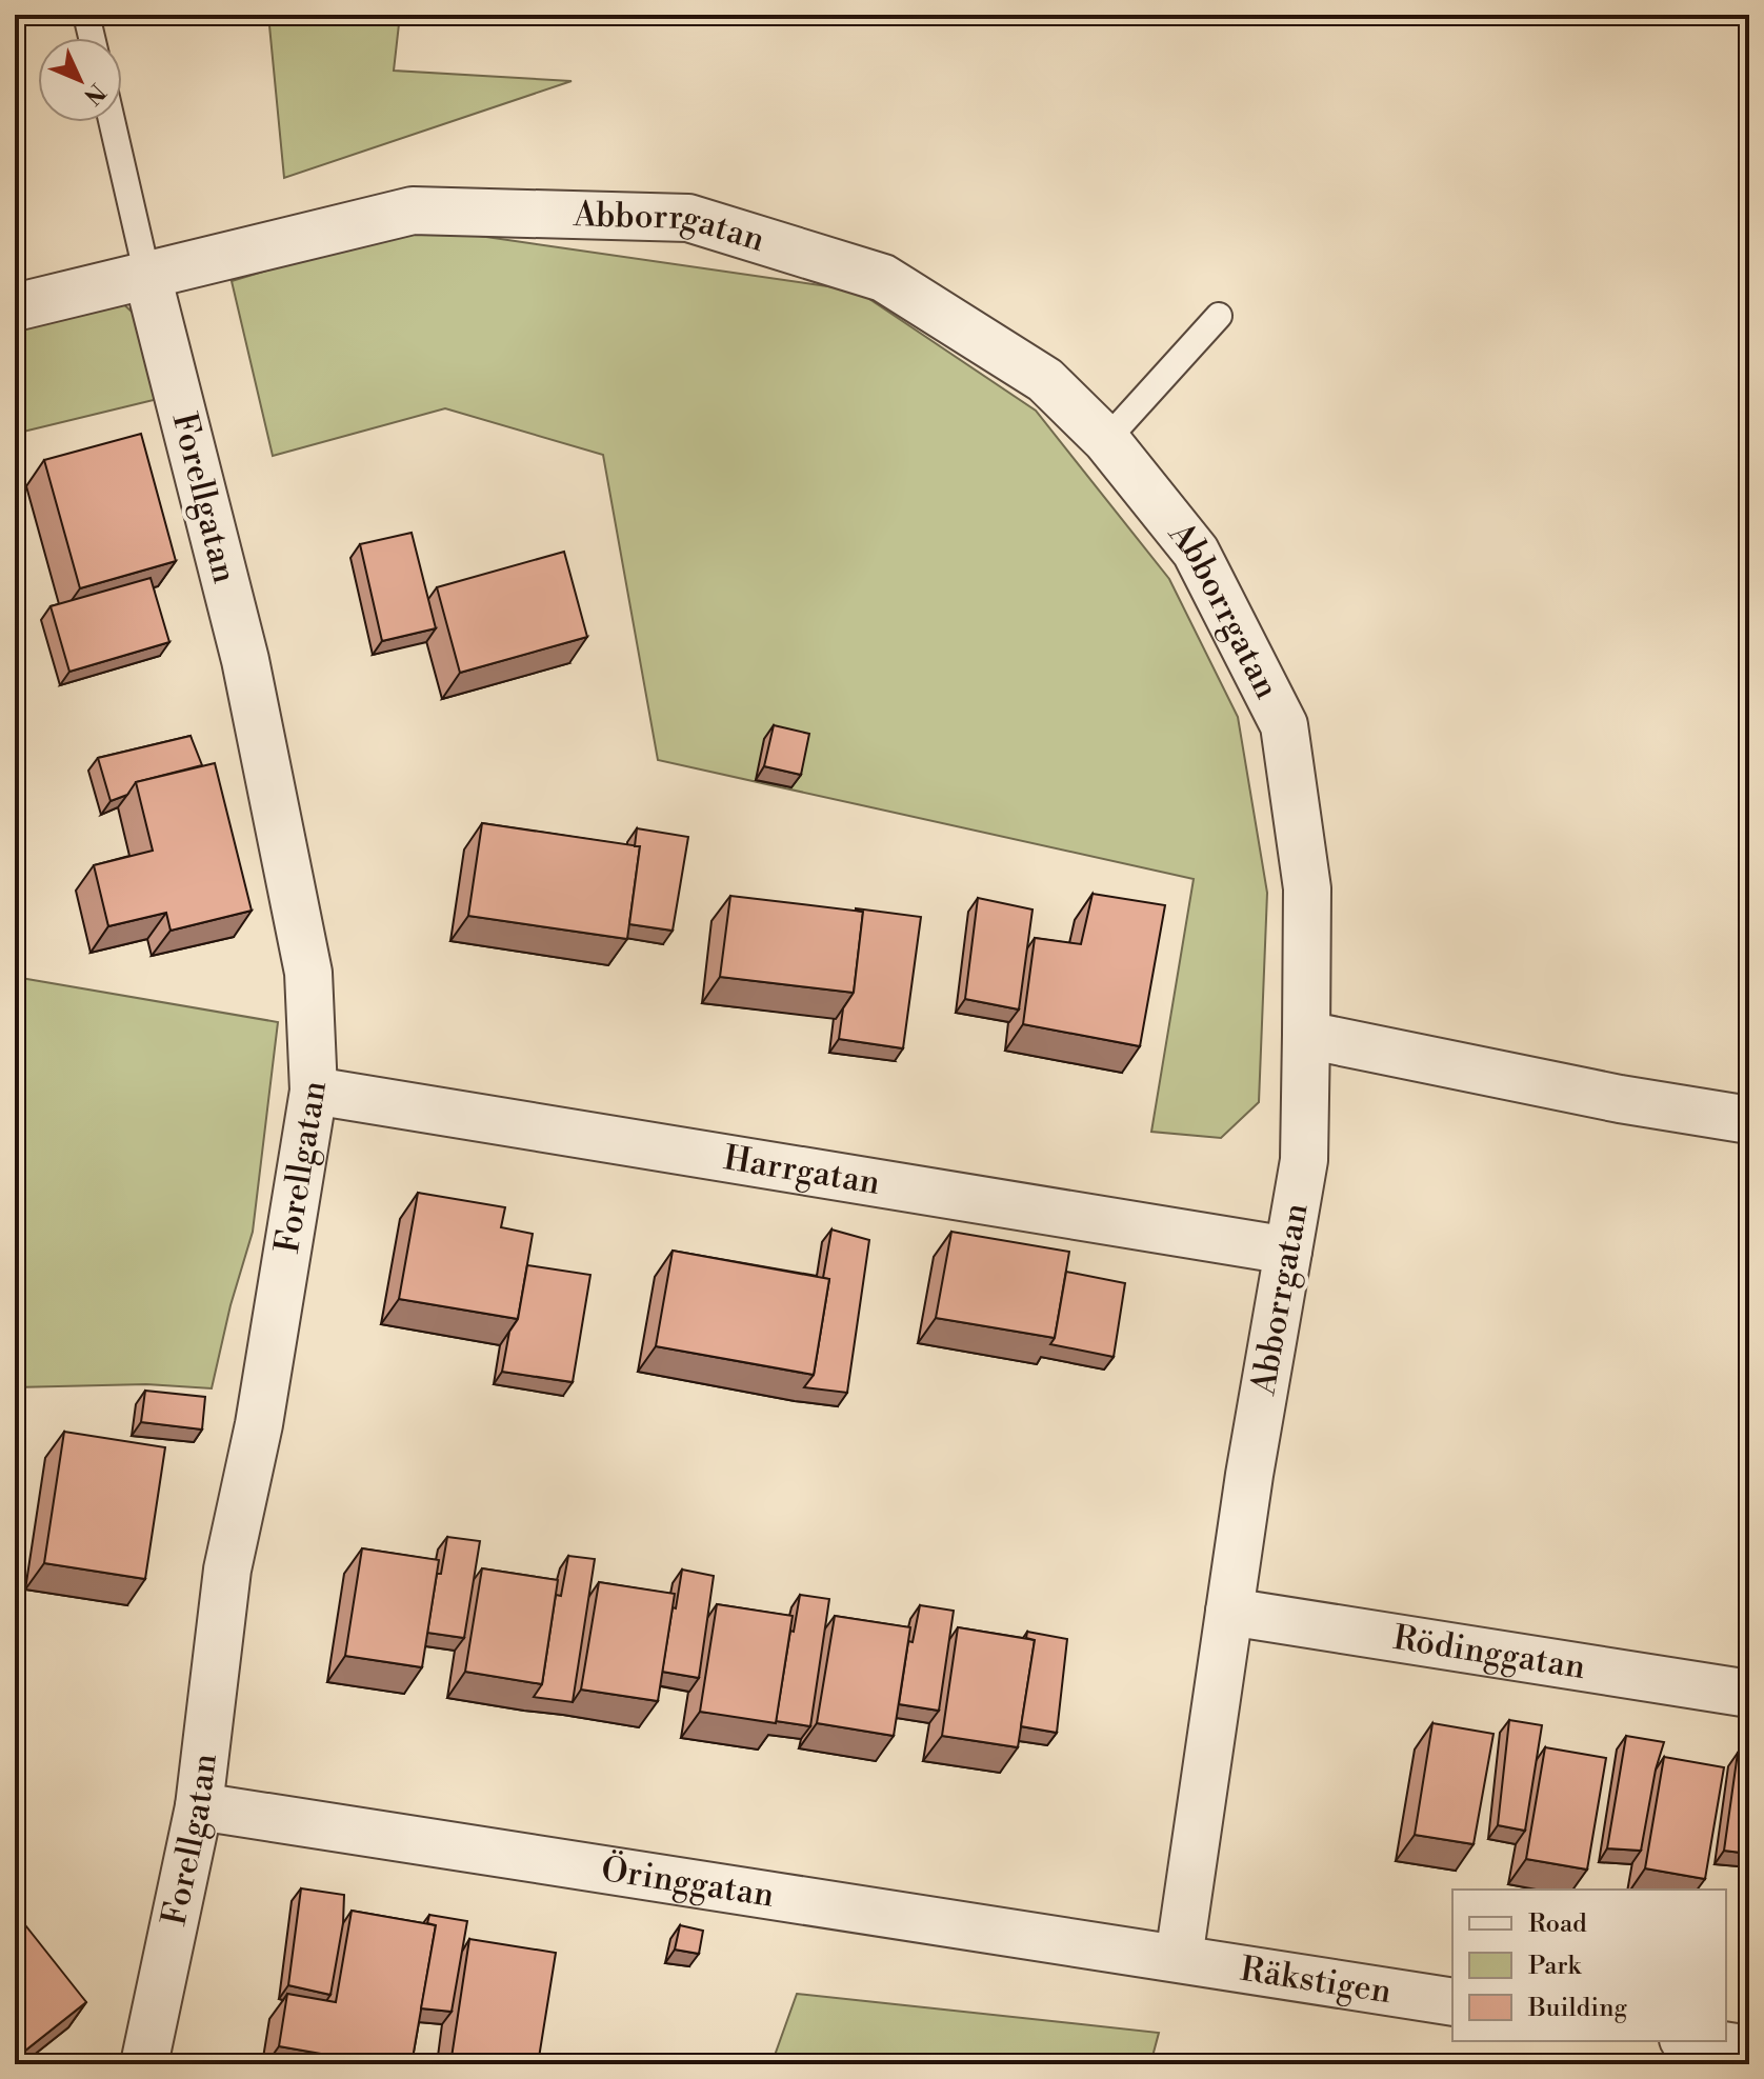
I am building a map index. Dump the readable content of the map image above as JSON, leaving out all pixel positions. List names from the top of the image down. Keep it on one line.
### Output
{"streets":{"street":["Abborrgatan","Forellgatan","Harrgatan","Rödinggatan","Öringgatan","Räkstigen"]},"crossings":[["Abborrgatan","Forellgatan"],["Abborrgatan","Harrgatan"],["Abborrgatan","Rödinggatan"],["Abborrgatan","Öringgatan"],["Abborrgatan","Räkstigen"],["Forellgatan","Harrgatan"],["Forellgatan","Öringgatan"],["Öringgatan","Räkstigen"]],"legend":["Road","Park","Building"],"north":"bottom right"}
